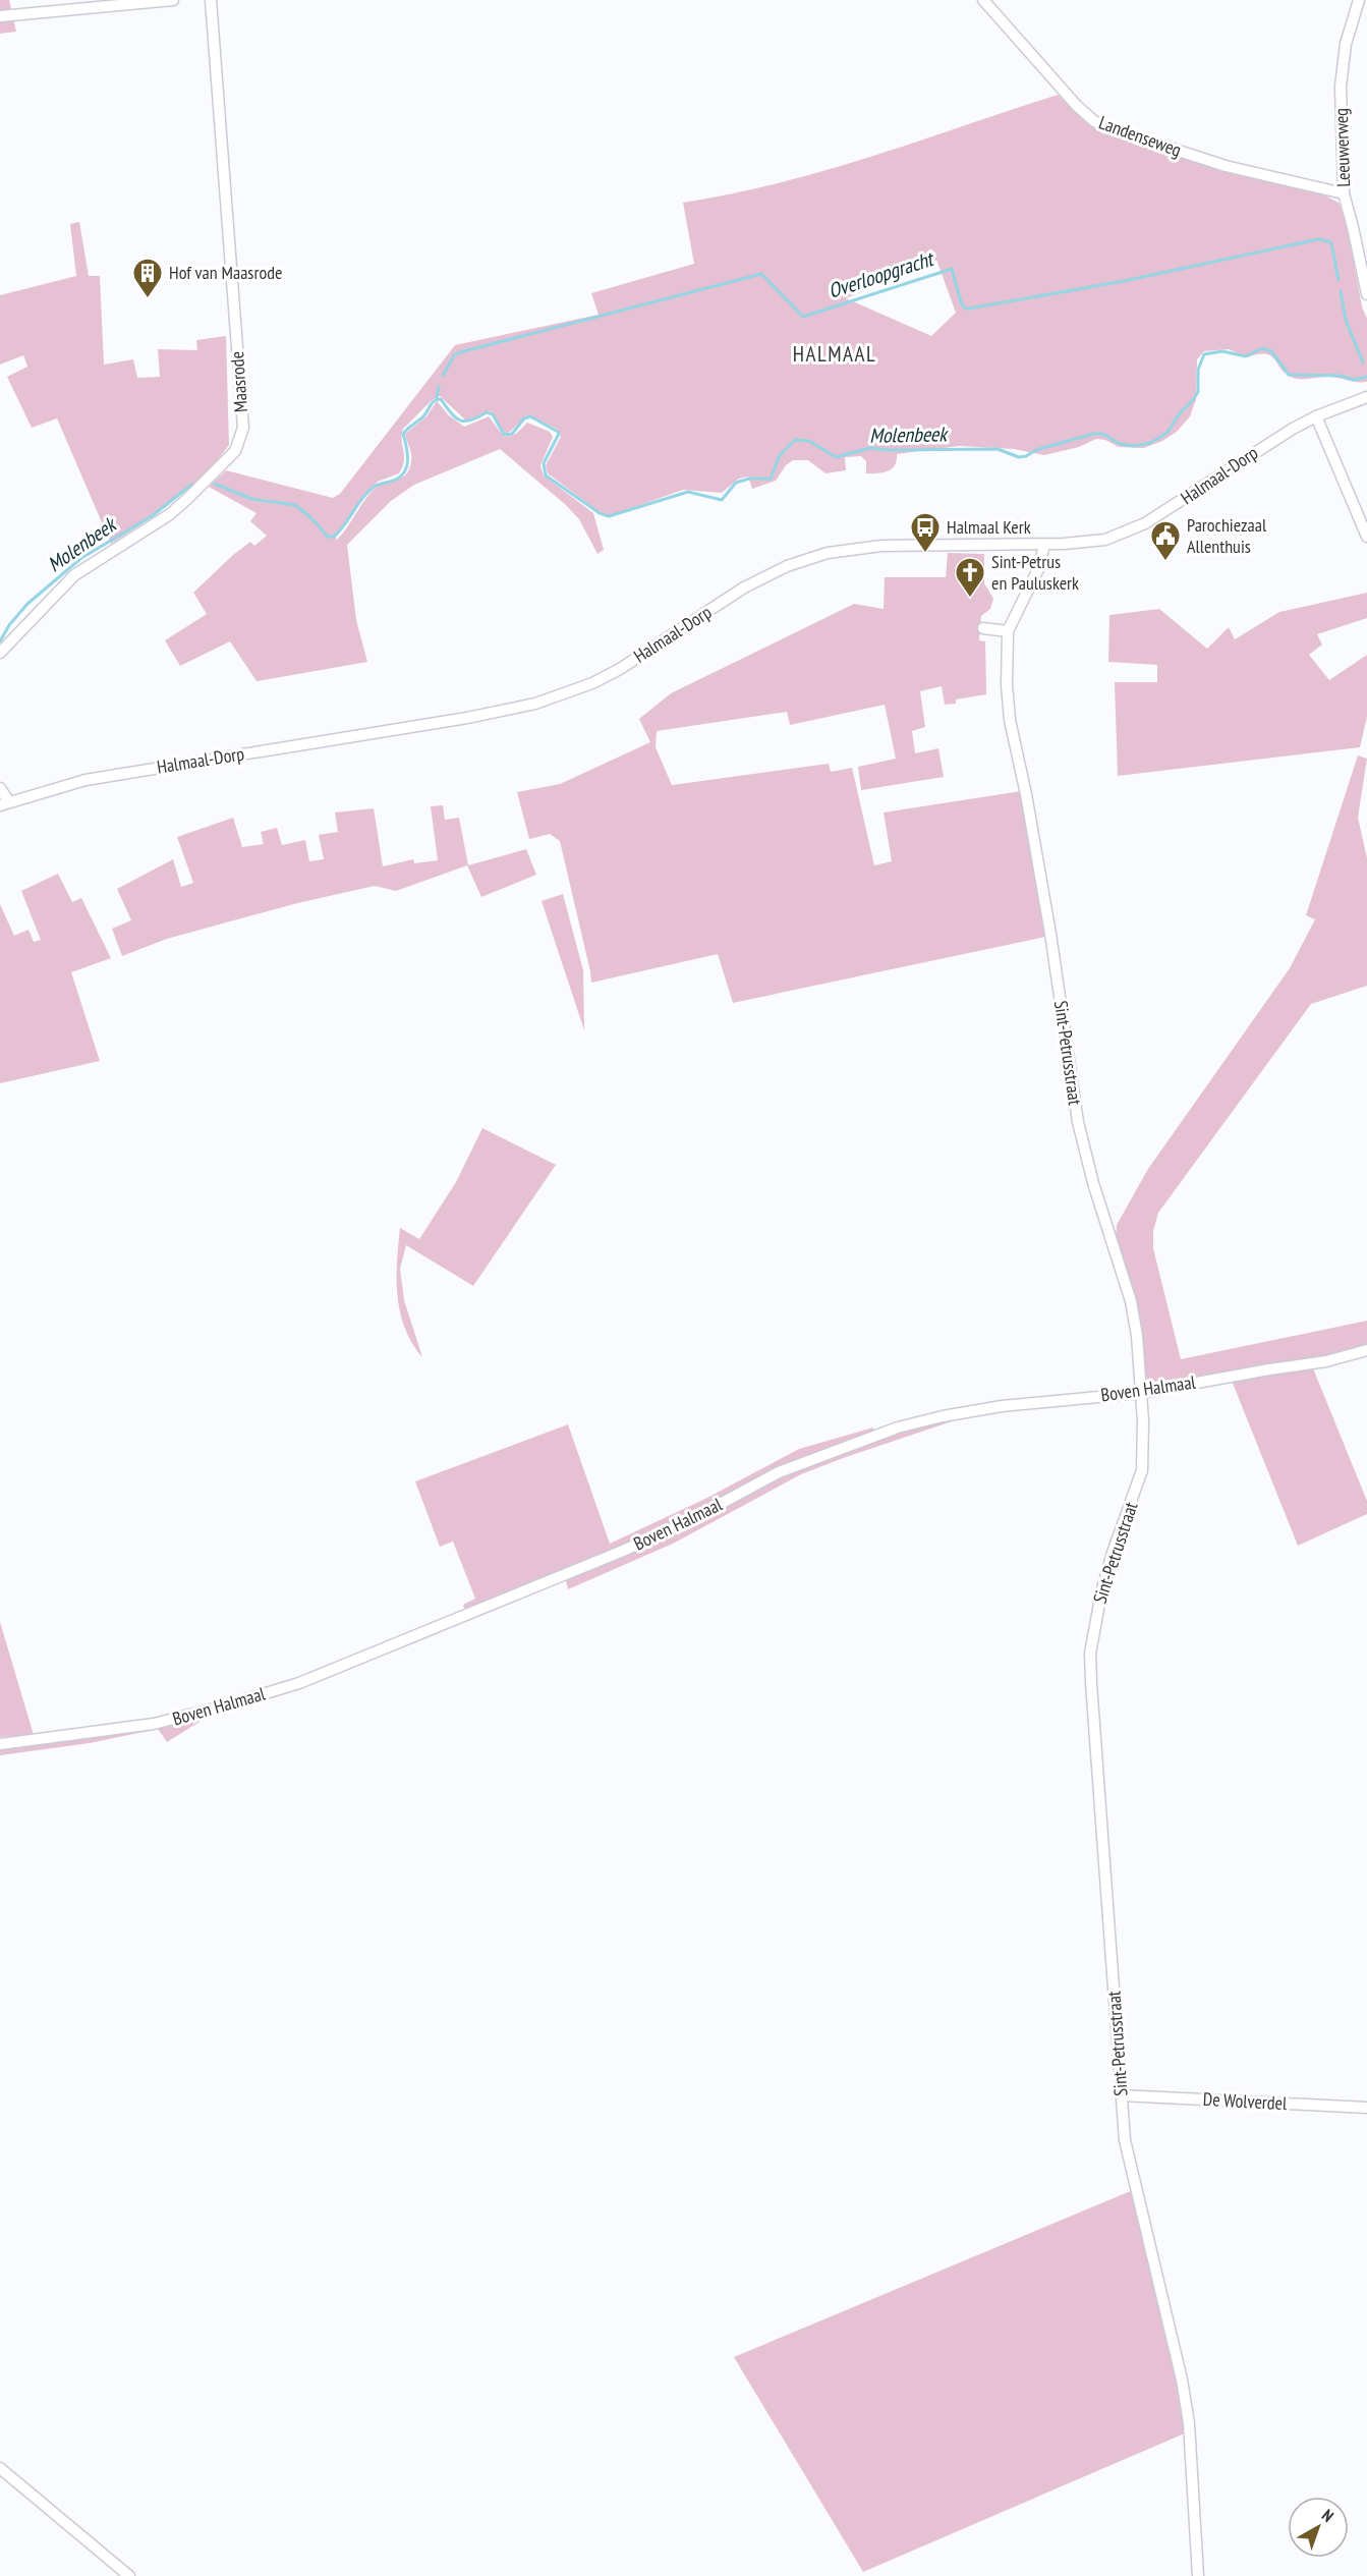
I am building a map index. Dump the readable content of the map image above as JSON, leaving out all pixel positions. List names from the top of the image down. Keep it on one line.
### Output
{"streets":{"street":["Landenseweg","Leeuwerweg","Maasrode","Halmaal-Dorp","Sint-Petrusstraat","Boven Halmaal","De Wolverdel"]},"crossings":[["Landenseweg","Leeuwerweg"],["Halmaal-Dorp","Sint-Petrusstraat"],["Sint-Petrusstraat","Boven Halmaal"],["Sint-Petrusstraat","De Wolverdel"]],"districts":["HALMAAL"],"water":["Overloopgracht","Molenbeek"],"places":{"building":["Hof van Maasrode"],"bus stop":["Halmaal Kerk"],"public building":["Parochiezaal Allenthuis"],"church":["Sint-Petrus en Pauluskerk"]},"north":"top right"}
